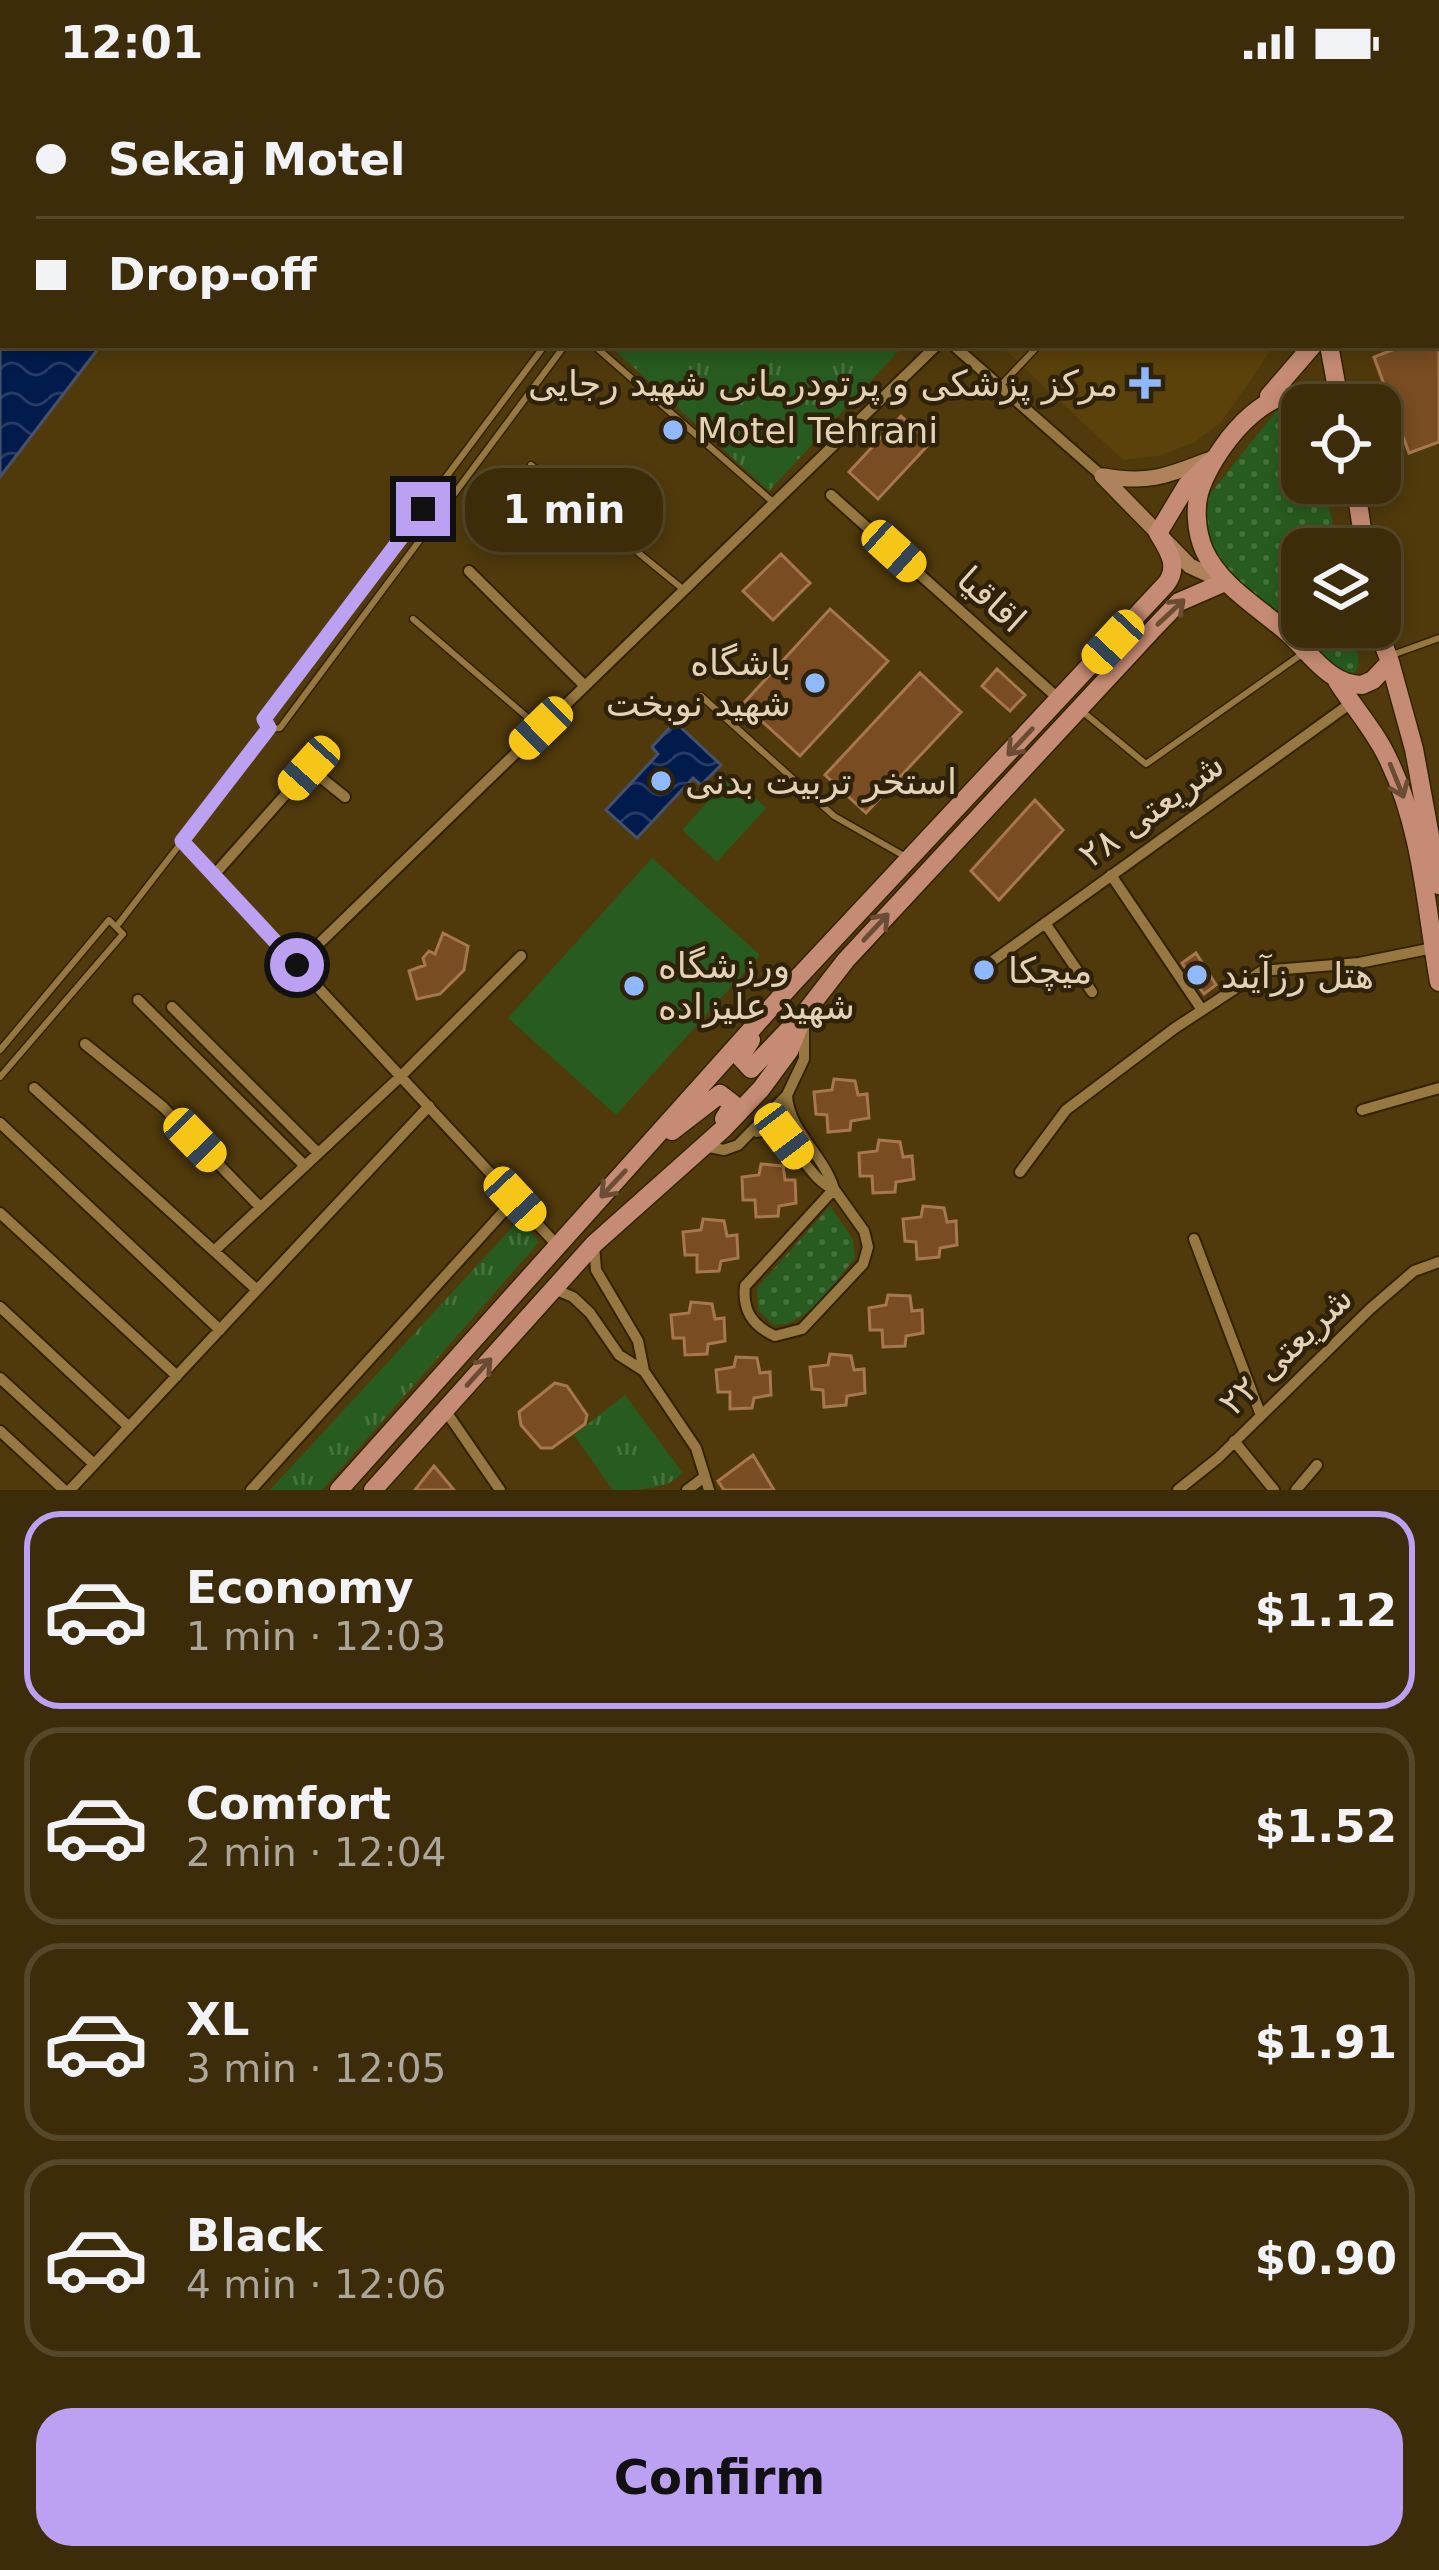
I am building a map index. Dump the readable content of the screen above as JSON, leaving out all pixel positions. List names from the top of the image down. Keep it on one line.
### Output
{"streets":{"street":["اقاقیا","شریعتی ۲۸","شریعتی ۲۲"]},"places":{"health":["مرکز پزشکی و پرتودرمانی شهید رجایی"],"other":["Motel Tehrani","باشگاه شهید نوبخت","استخر تربیت بدنی","میچکا","هتل رزآیند","ورزشگاه شهید علیزاده"]},"page":{"status":"12:01","banner":["Sekaj Motel","Drop-off"],"bubble":"1 min","list":[{"name":"Economy","note":"1 min · 12:03","value":"$1.12"},{"name":"Comfort","note":"2 min · 12:04","value":"$1.52"},{"name":"XL","note":"3 min · 12:05","value":"$1.91"},{"name":"Black","note":"4 min · 12:06","value":"$0.90"}],"buttons":"Confirm"}}
